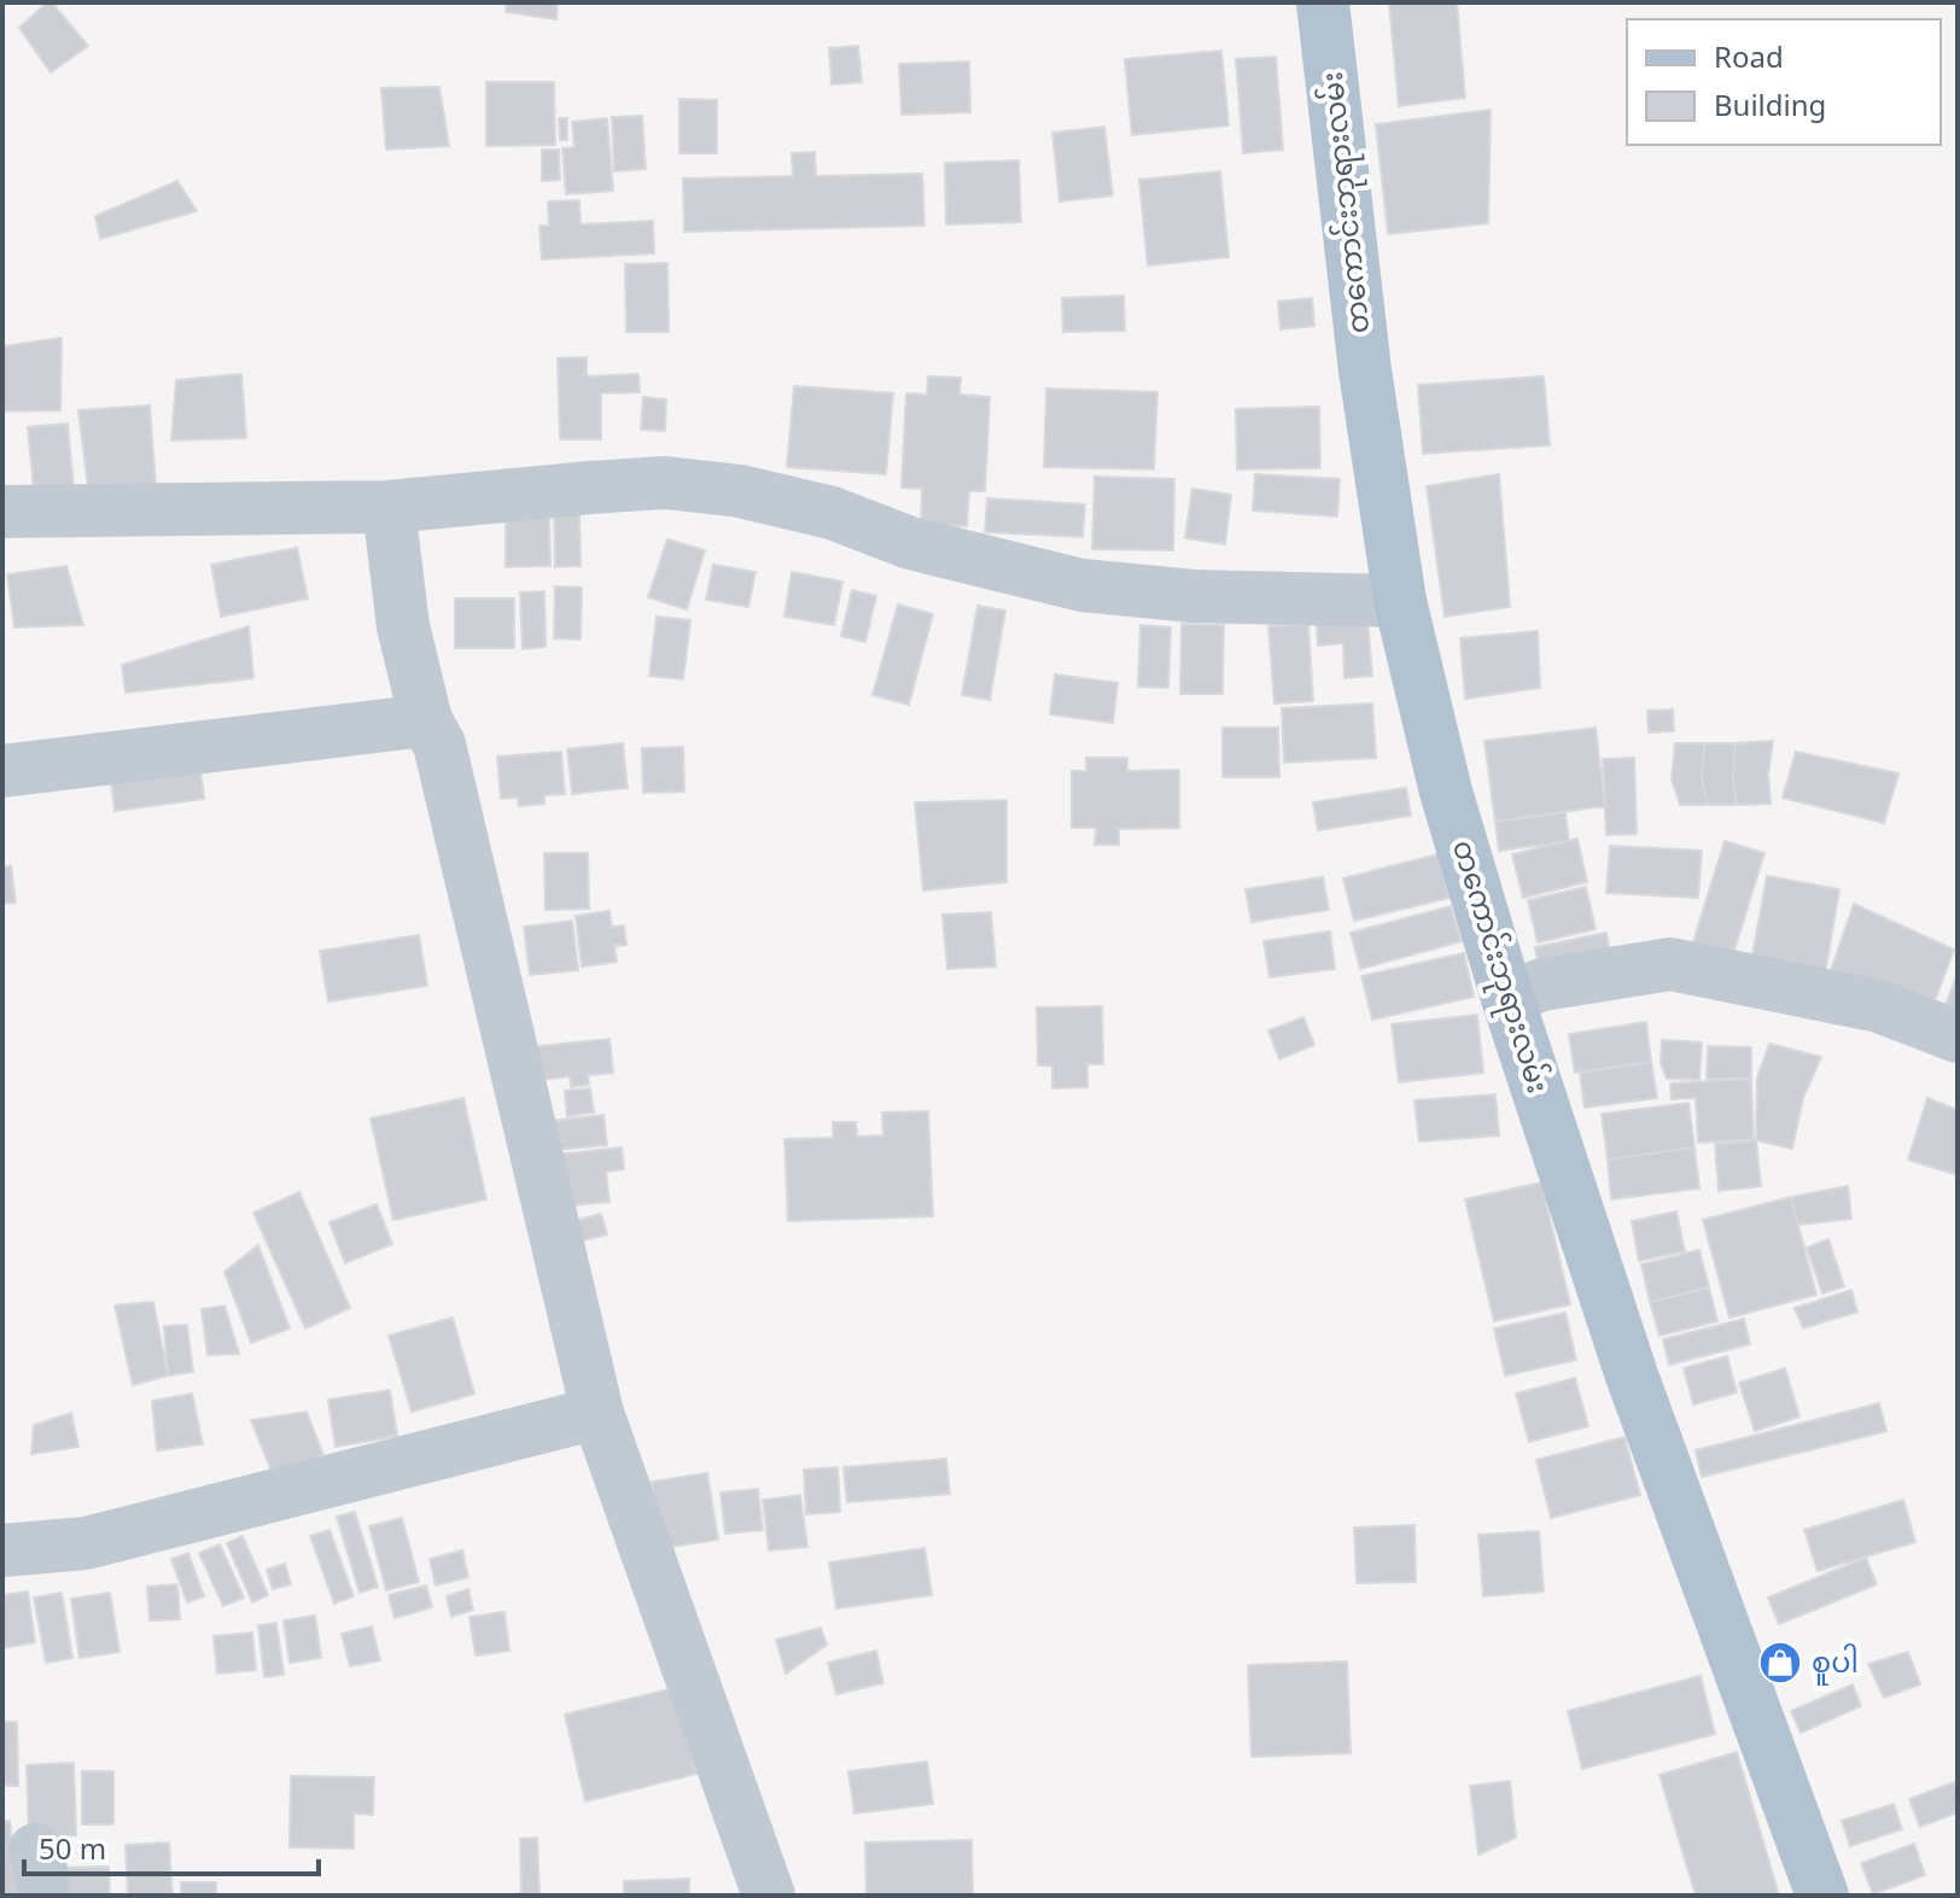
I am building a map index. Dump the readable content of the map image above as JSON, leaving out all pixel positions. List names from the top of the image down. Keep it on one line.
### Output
{"streets":{"main road":["တကောင်းဘုရားလမ်း"]},"places":{"shop":["စူပါ"]},"legend":["Road","Building"],"scale_bar":"50 m"}
